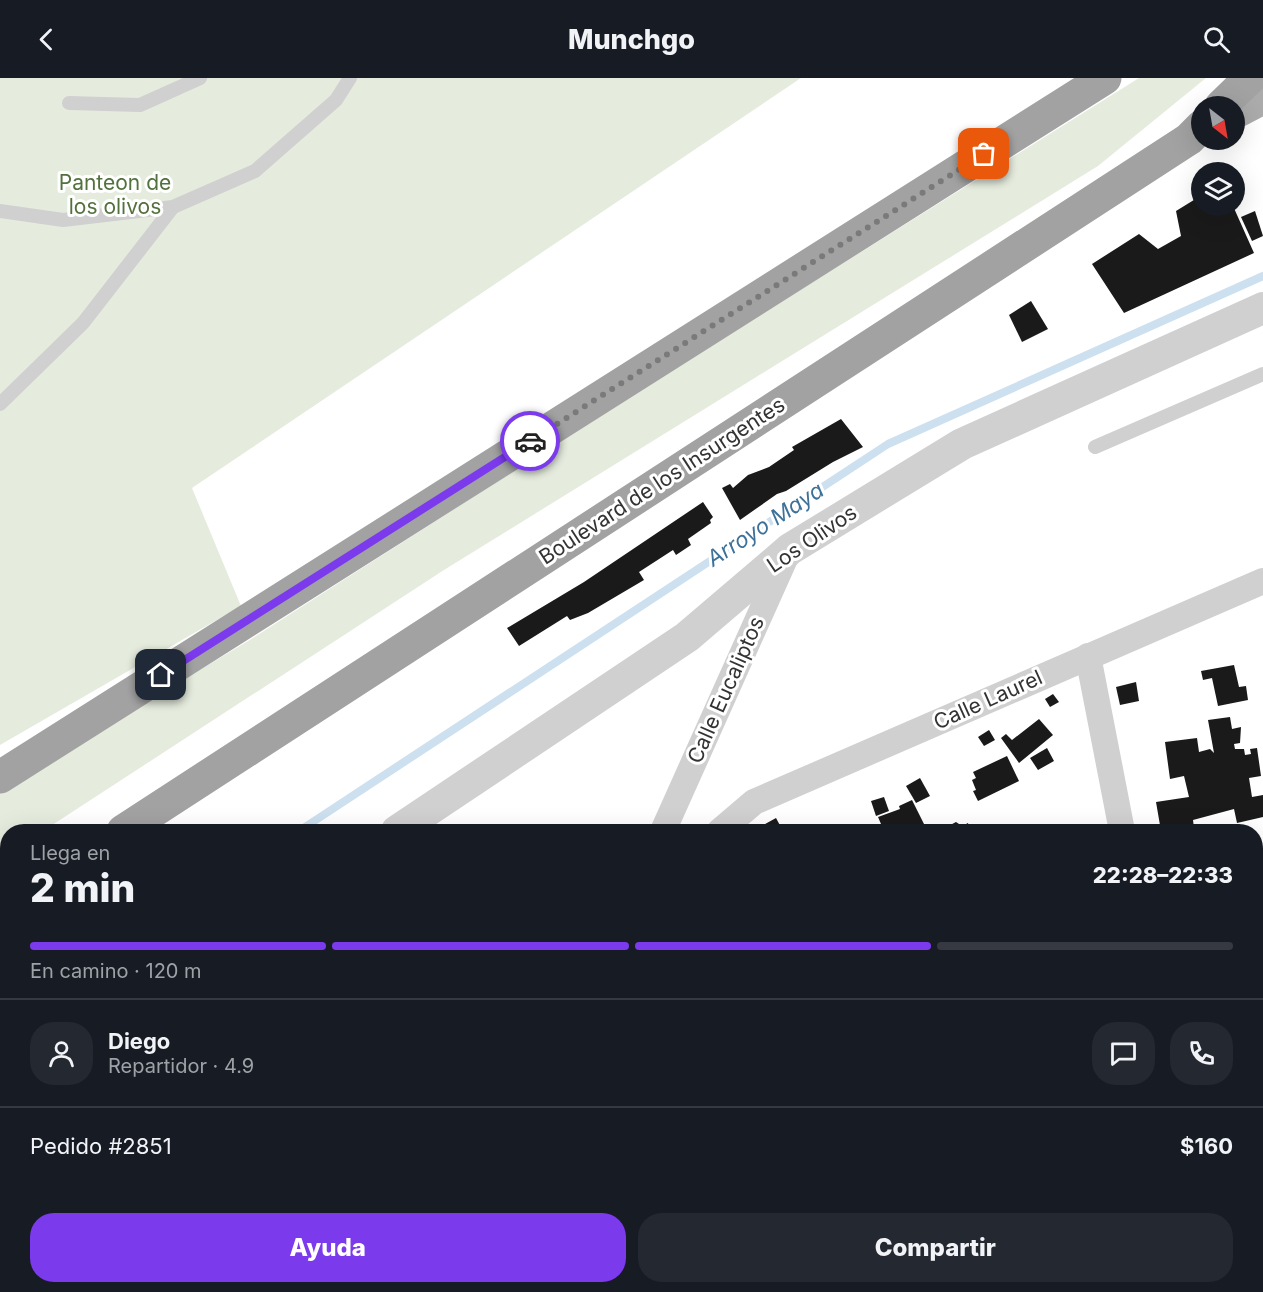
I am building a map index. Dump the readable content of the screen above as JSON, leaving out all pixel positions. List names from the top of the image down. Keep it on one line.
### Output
{"streets":{"highway":["Boulevard de los Insurgentes"],"street":["Los Olivos","Calle Eucaliptos","Calle Laurel"]},"crossings":[["Los Olivos","Calle Eucaliptos"]],"water":["Arroyo Maya"],"parks":["Panteon de los olivos"],"north":"bottom right","page":{"header":"Munchgo","heading":["2 min","Llega en","22:28–22:33"],"panel":["Diego","Repartidor · 4.9","Pedido #2851","$160"],"bar":"En camino · 120 m","buttons":["Ayuda","Compartir"]}}
